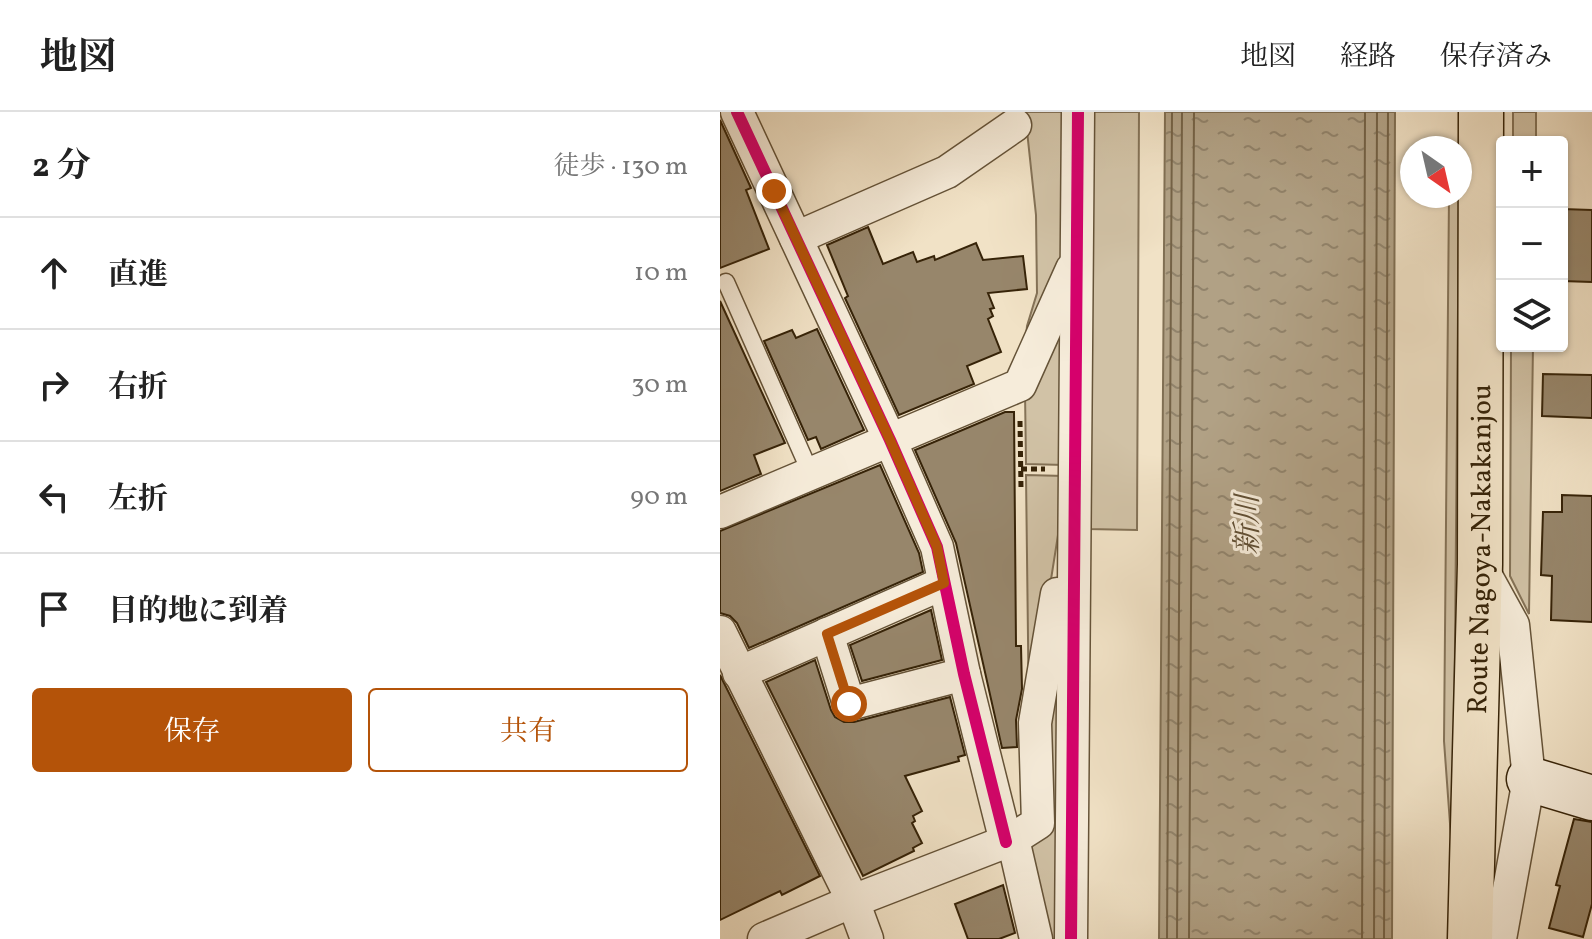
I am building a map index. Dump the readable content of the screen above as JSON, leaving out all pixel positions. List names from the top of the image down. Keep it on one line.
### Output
{"streets":{"main road":["Route Nagoya-Nakakanjou"]},"water":["新川"],"north":"bottom right","page":{"header":"地図","nav":["地図","経路","保存済み"],"heading":["2 分","徒歩 · 130 m"],"map_buttons":["+","−"],"list":[["直進","10 m"],["右折","30 m"],["左折","90 m"],"目的地に到着"],"buttons":["保存","共有"]}}
